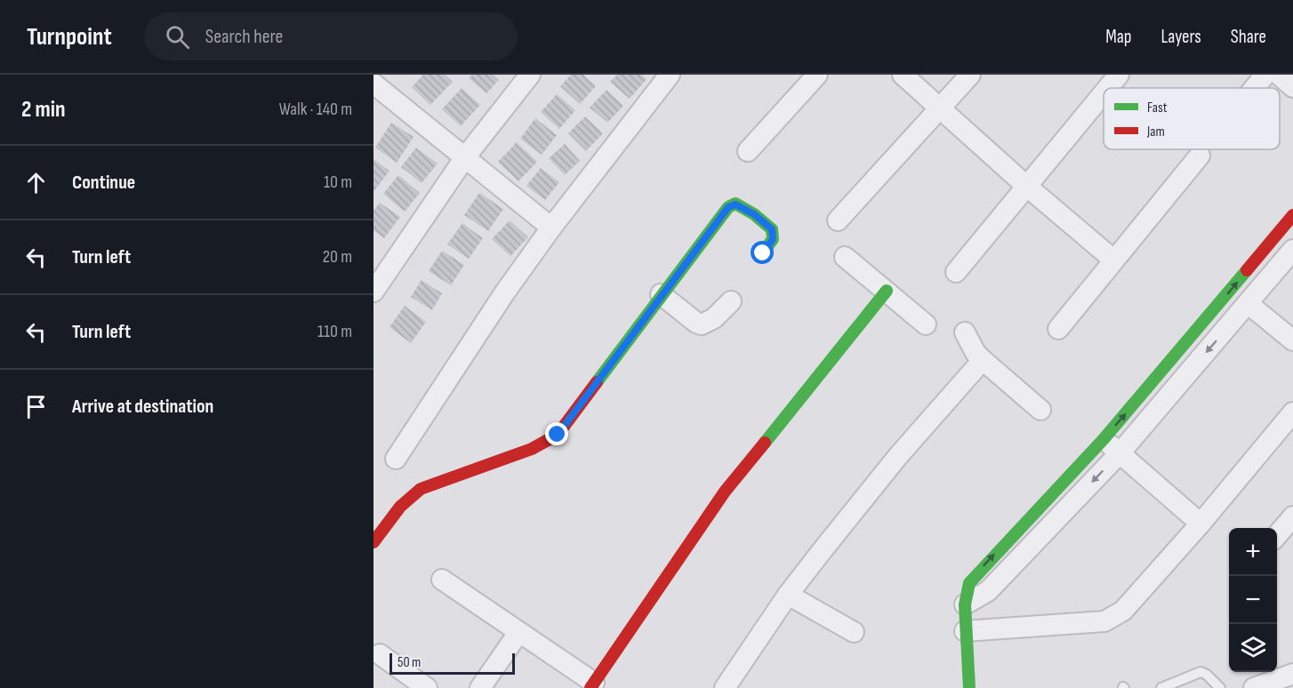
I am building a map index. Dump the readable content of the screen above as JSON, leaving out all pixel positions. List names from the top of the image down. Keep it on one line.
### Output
{"legend":["Fast","Jam"],"scale_bar":"50 m","page":{"header":"Turnpoint","search":"Search here","nav":["Map","Layers","Share"],"heading":["2 min","Walk · 140 m"],"list":[["Continue","10 m"],["Turn left","20 m"],["Turn left","110 m"],"Arrive at destination"],"map_buttons":["+","−"],"scale":"50 m"}}
